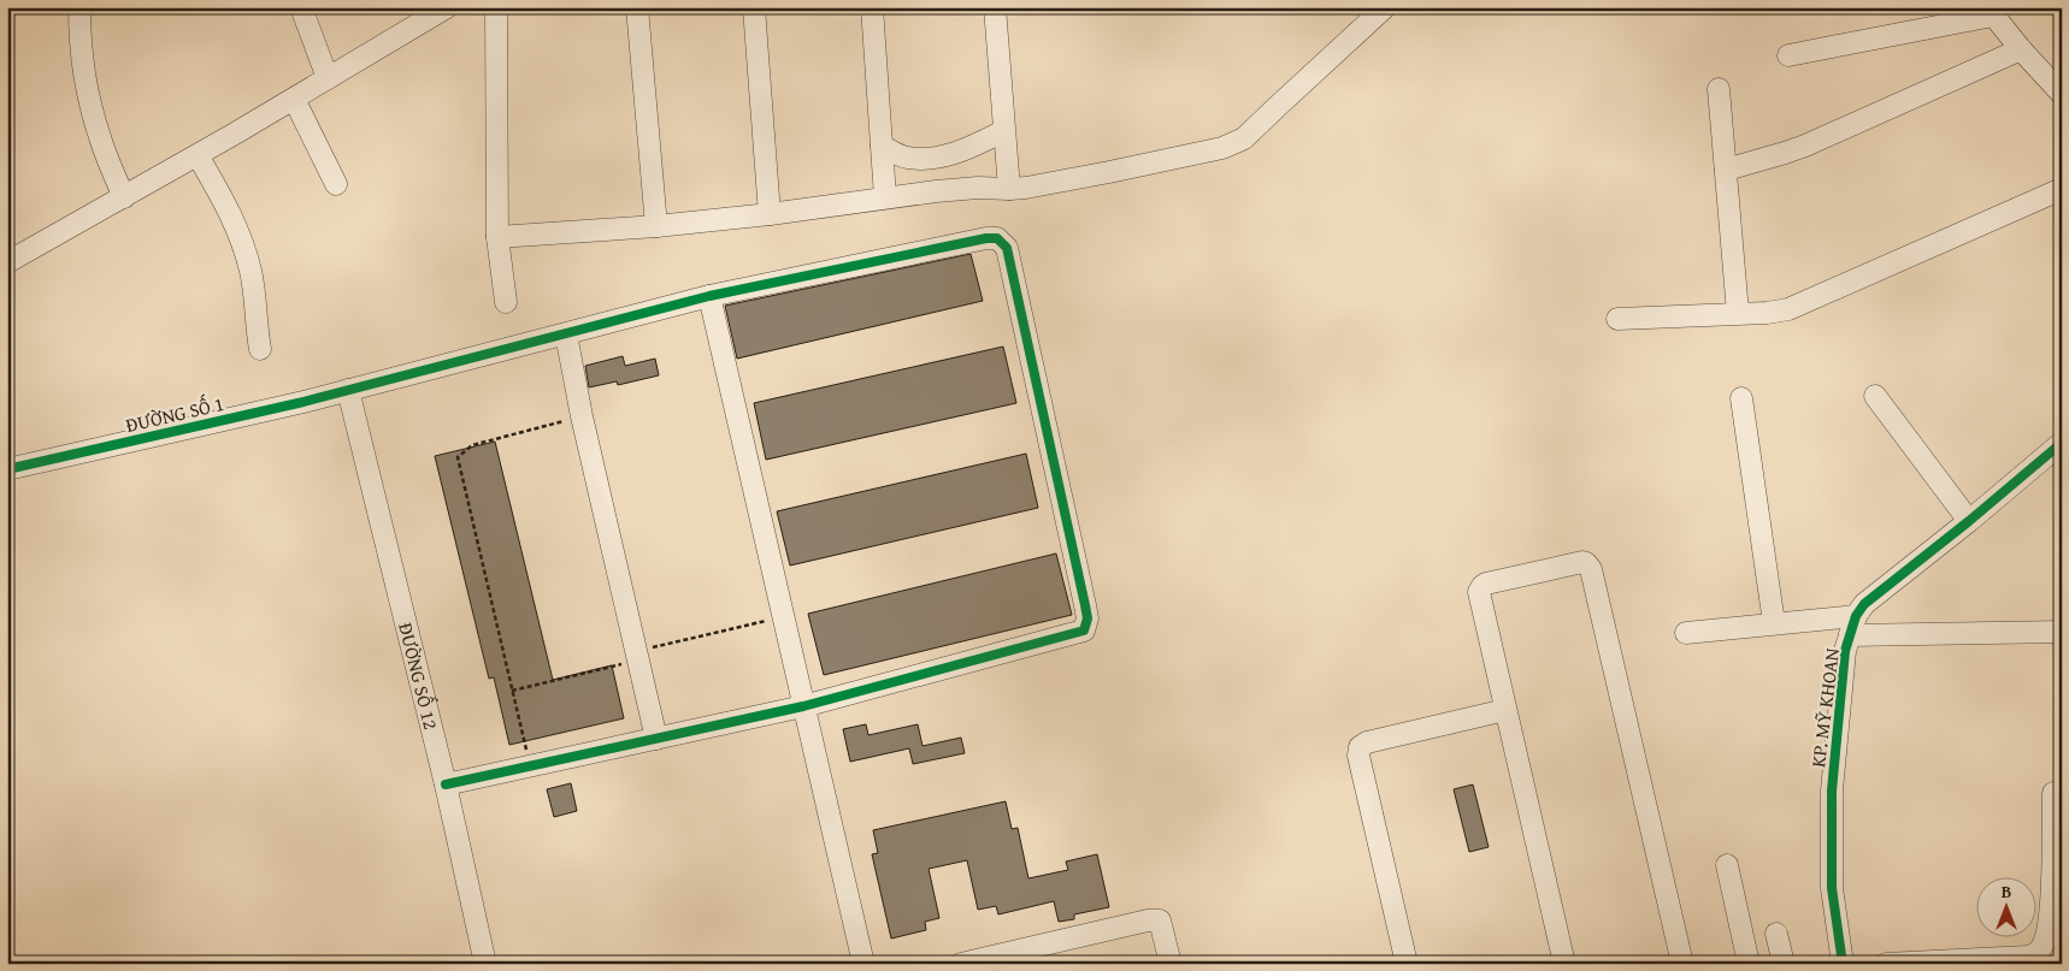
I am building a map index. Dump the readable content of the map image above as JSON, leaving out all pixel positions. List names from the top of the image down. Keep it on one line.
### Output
{"streets":{"street":["ĐƯỜNG SỐ 1","ĐƯỜNG SỐ 12","KP. MỸ KHOAN"]},"crossings":[["ĐƯỜNG SỐ 1","ĐƯỜNG SỐ 12"]],"north":"top"}
